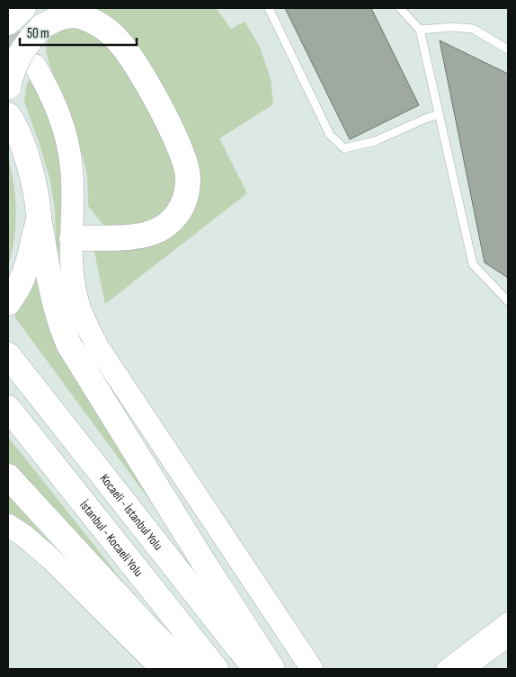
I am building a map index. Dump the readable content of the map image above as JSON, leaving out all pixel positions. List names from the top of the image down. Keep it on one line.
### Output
{"streets":{"highway":["Kocaeli - İstanbul Yolu","İstanbul - Kocaeli Yolu"]},"scale_bar":"50 m"}
